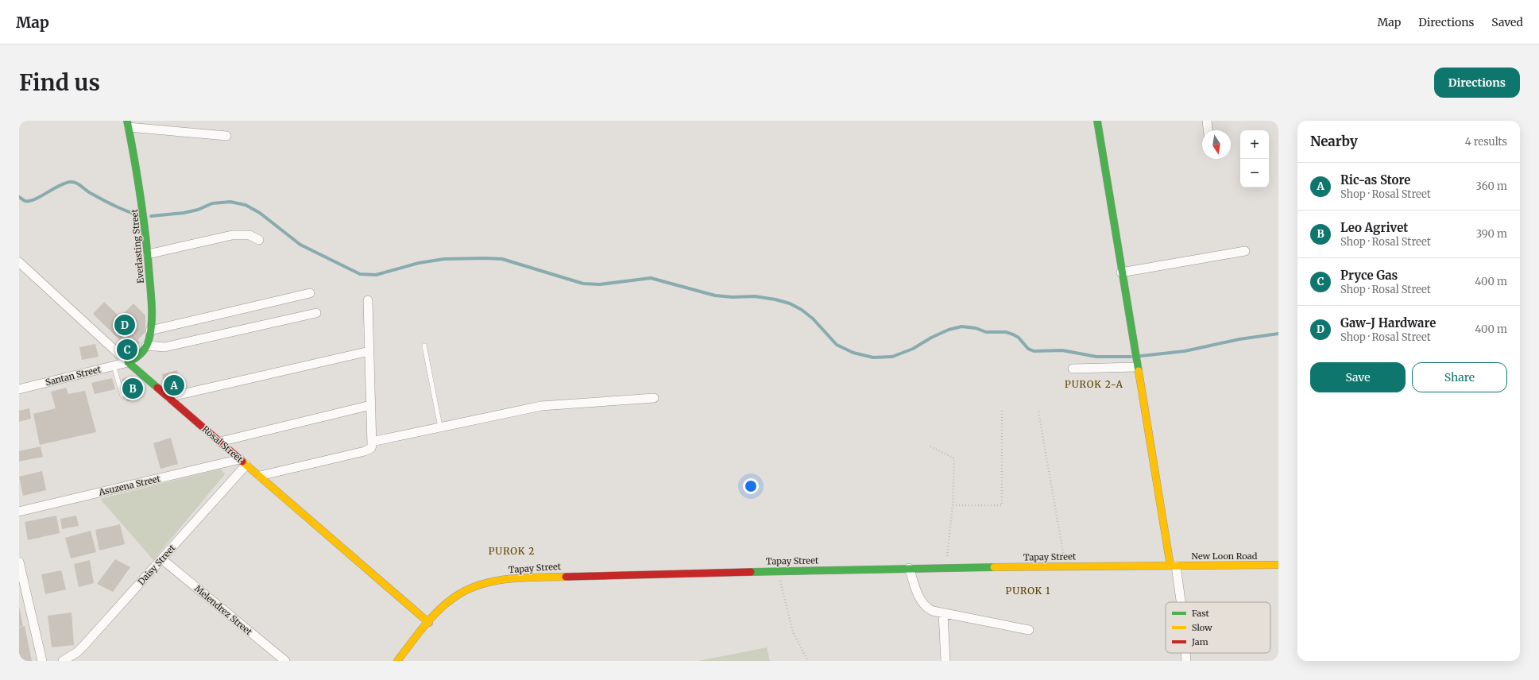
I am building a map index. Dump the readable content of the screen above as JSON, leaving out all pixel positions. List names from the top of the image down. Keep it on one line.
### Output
{"streets":{"street":["Everlasting Street","Santan Street","Rosal Street","Asuzena Street","New Loon Road","Tapay Street","Daisy Street","Melendrez Street"]},"crossings":[["Everlasting Street","Santan Street"],["Everlasting Street","Rosal Street"],["Santan Street","Rosal Street"],["Rosal Street","Asuzena Street"],["Rosal Street","Tapay Street"],["Rosal Street","Daisy Street"],["Asuzena Street","Daisy Street"],["New Loon Road","Tapay Street"],["Daisy Street","Melendrez Street"]],"districts":["PUROK 2-A","PUROK 2","PUROK 1"],"legend":["Fast","Slow","Jam"],"north":"bottom","page":{"header":"Map","nav":["Map","Directions","Saved"],"buttons":["Directions",["Save","Share"]],"title":"Find us","heading":["Nearby","4 results"],"map_buttons":["+","−"],"list":[{"mark":"A","name":"Ric-as Store","note":"Shop · Rosal Street","value":"360 m"},{"mark":"B","name":"Leo Agrivet","note":"Shop · Rosal Street","value":"390 m"},{"mark":"C","name":"Pryce Gas","note":"Shop · Rosal Street","value":"400 m"},{"mark":"D","name":"Gaw-J Hardware","note":"Shop · Rosal Street","value":"400 m"}],"pins":["D","C","A","B"]}}
